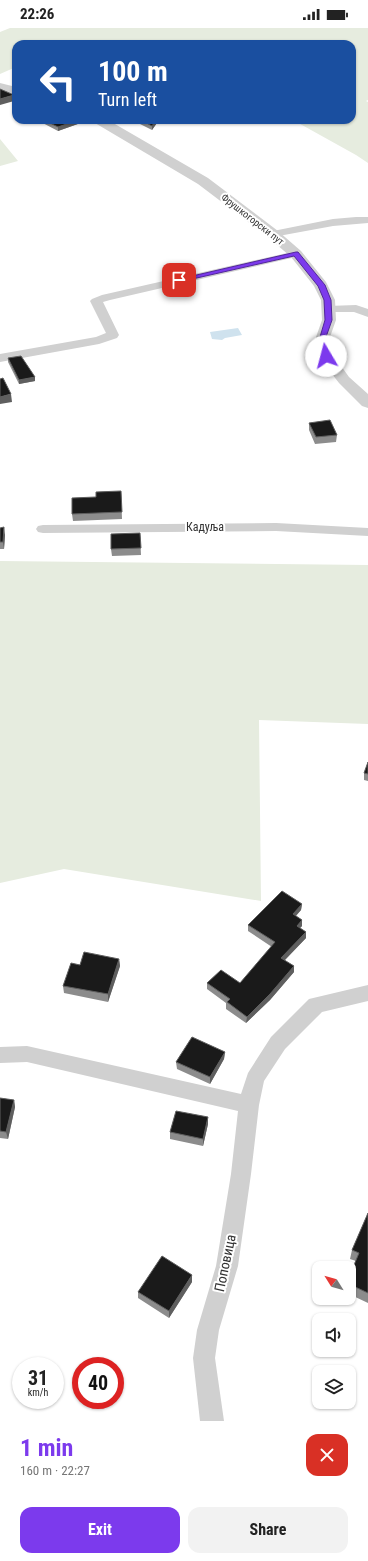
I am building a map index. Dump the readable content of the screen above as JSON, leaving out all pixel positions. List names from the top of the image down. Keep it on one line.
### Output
{"streets":{"street":["Фрушкогорски пут","Кадуља","Поповица"]},"north":"top left","page":{"status":"22:26","turn":["100 m","Turn left"],"speed":"31 km/h","limit":"40","heading":["1 min","160 m · 22:27"],"buttons":["Exit","Share"]}}
